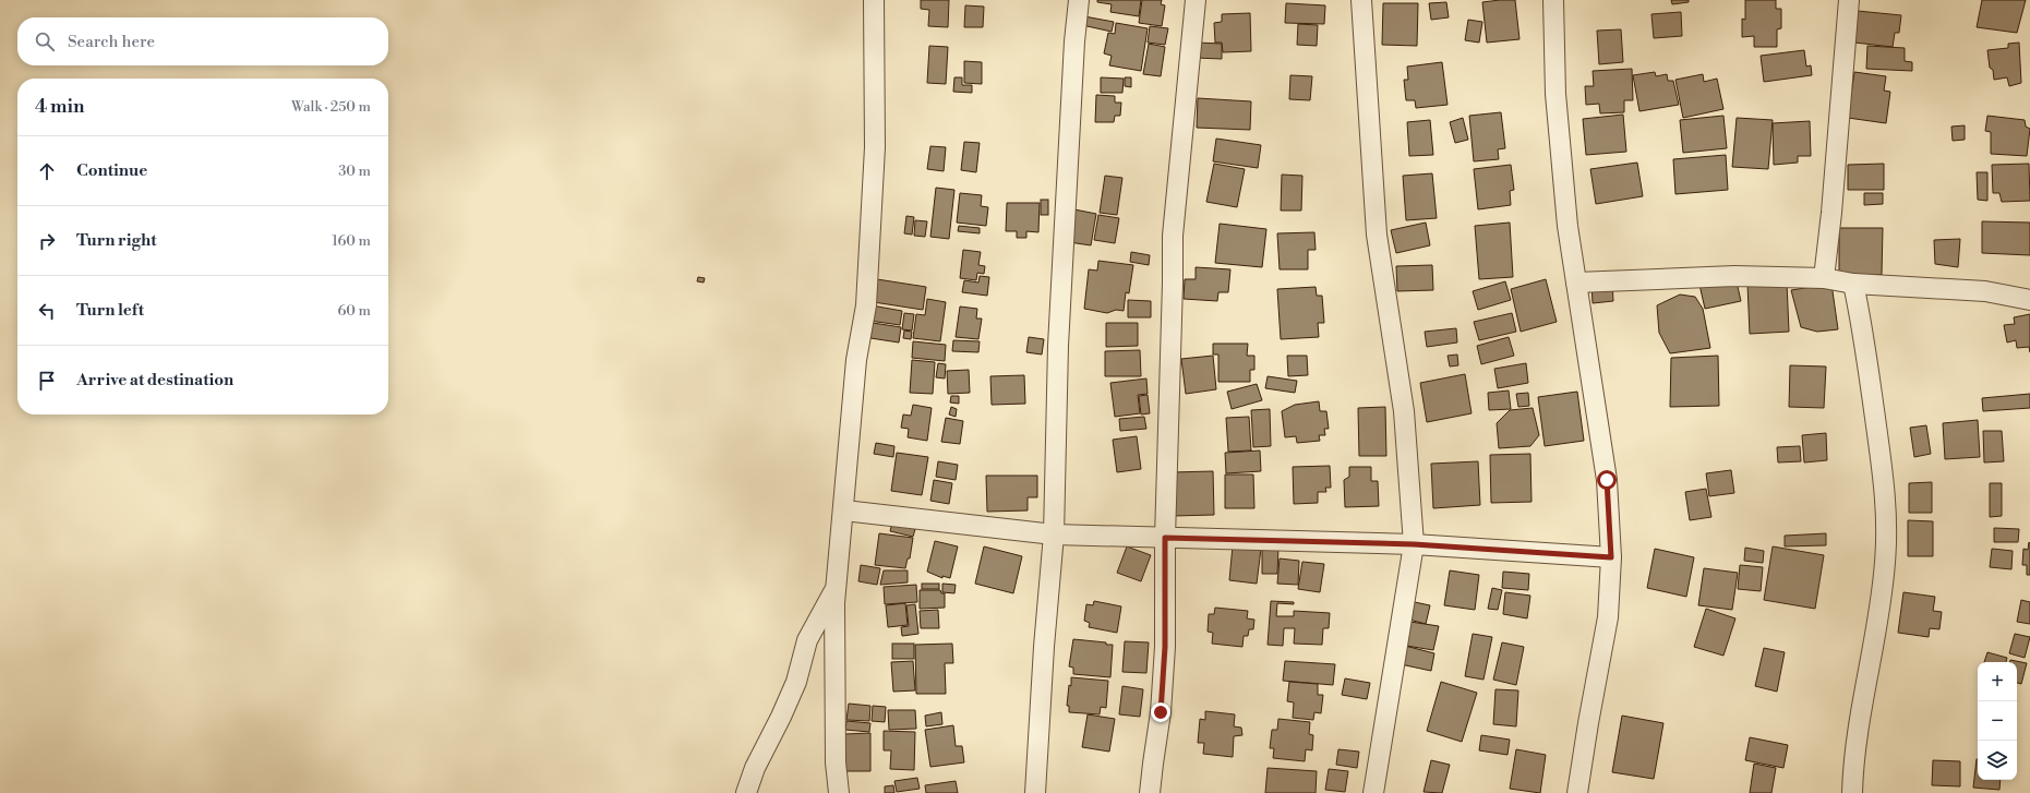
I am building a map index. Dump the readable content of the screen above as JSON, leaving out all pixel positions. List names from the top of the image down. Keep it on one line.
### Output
{"page":{"search":"Search here","heading":["4 min","Walk · 250 m"],"list":[["Continue","30 m"],["Turn right","160 m"],["Turn left","60 m"],"Arrive at destination"],"map_buttons":["+","−"]}}
